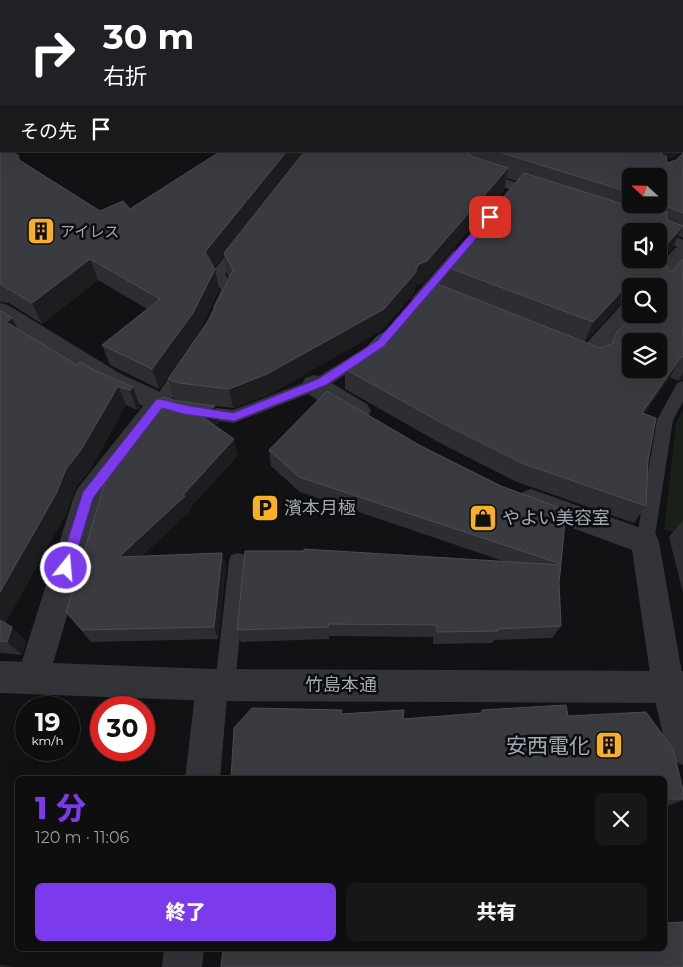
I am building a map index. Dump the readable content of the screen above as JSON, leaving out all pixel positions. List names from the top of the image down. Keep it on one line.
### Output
{"streets":{"street":["竹島本通"]},"places":{"building":["アイレス","安西電化"],"parking":["濱本月極"],"shop":["やよい美容室"]},"north":"left","page":{"turn":["30 m","右折"],"then":"その先","speed":"19 km/h","limit":"30","heading":["1 分","120 m · 11:06"],"buttons":["終了","共有"]}}
